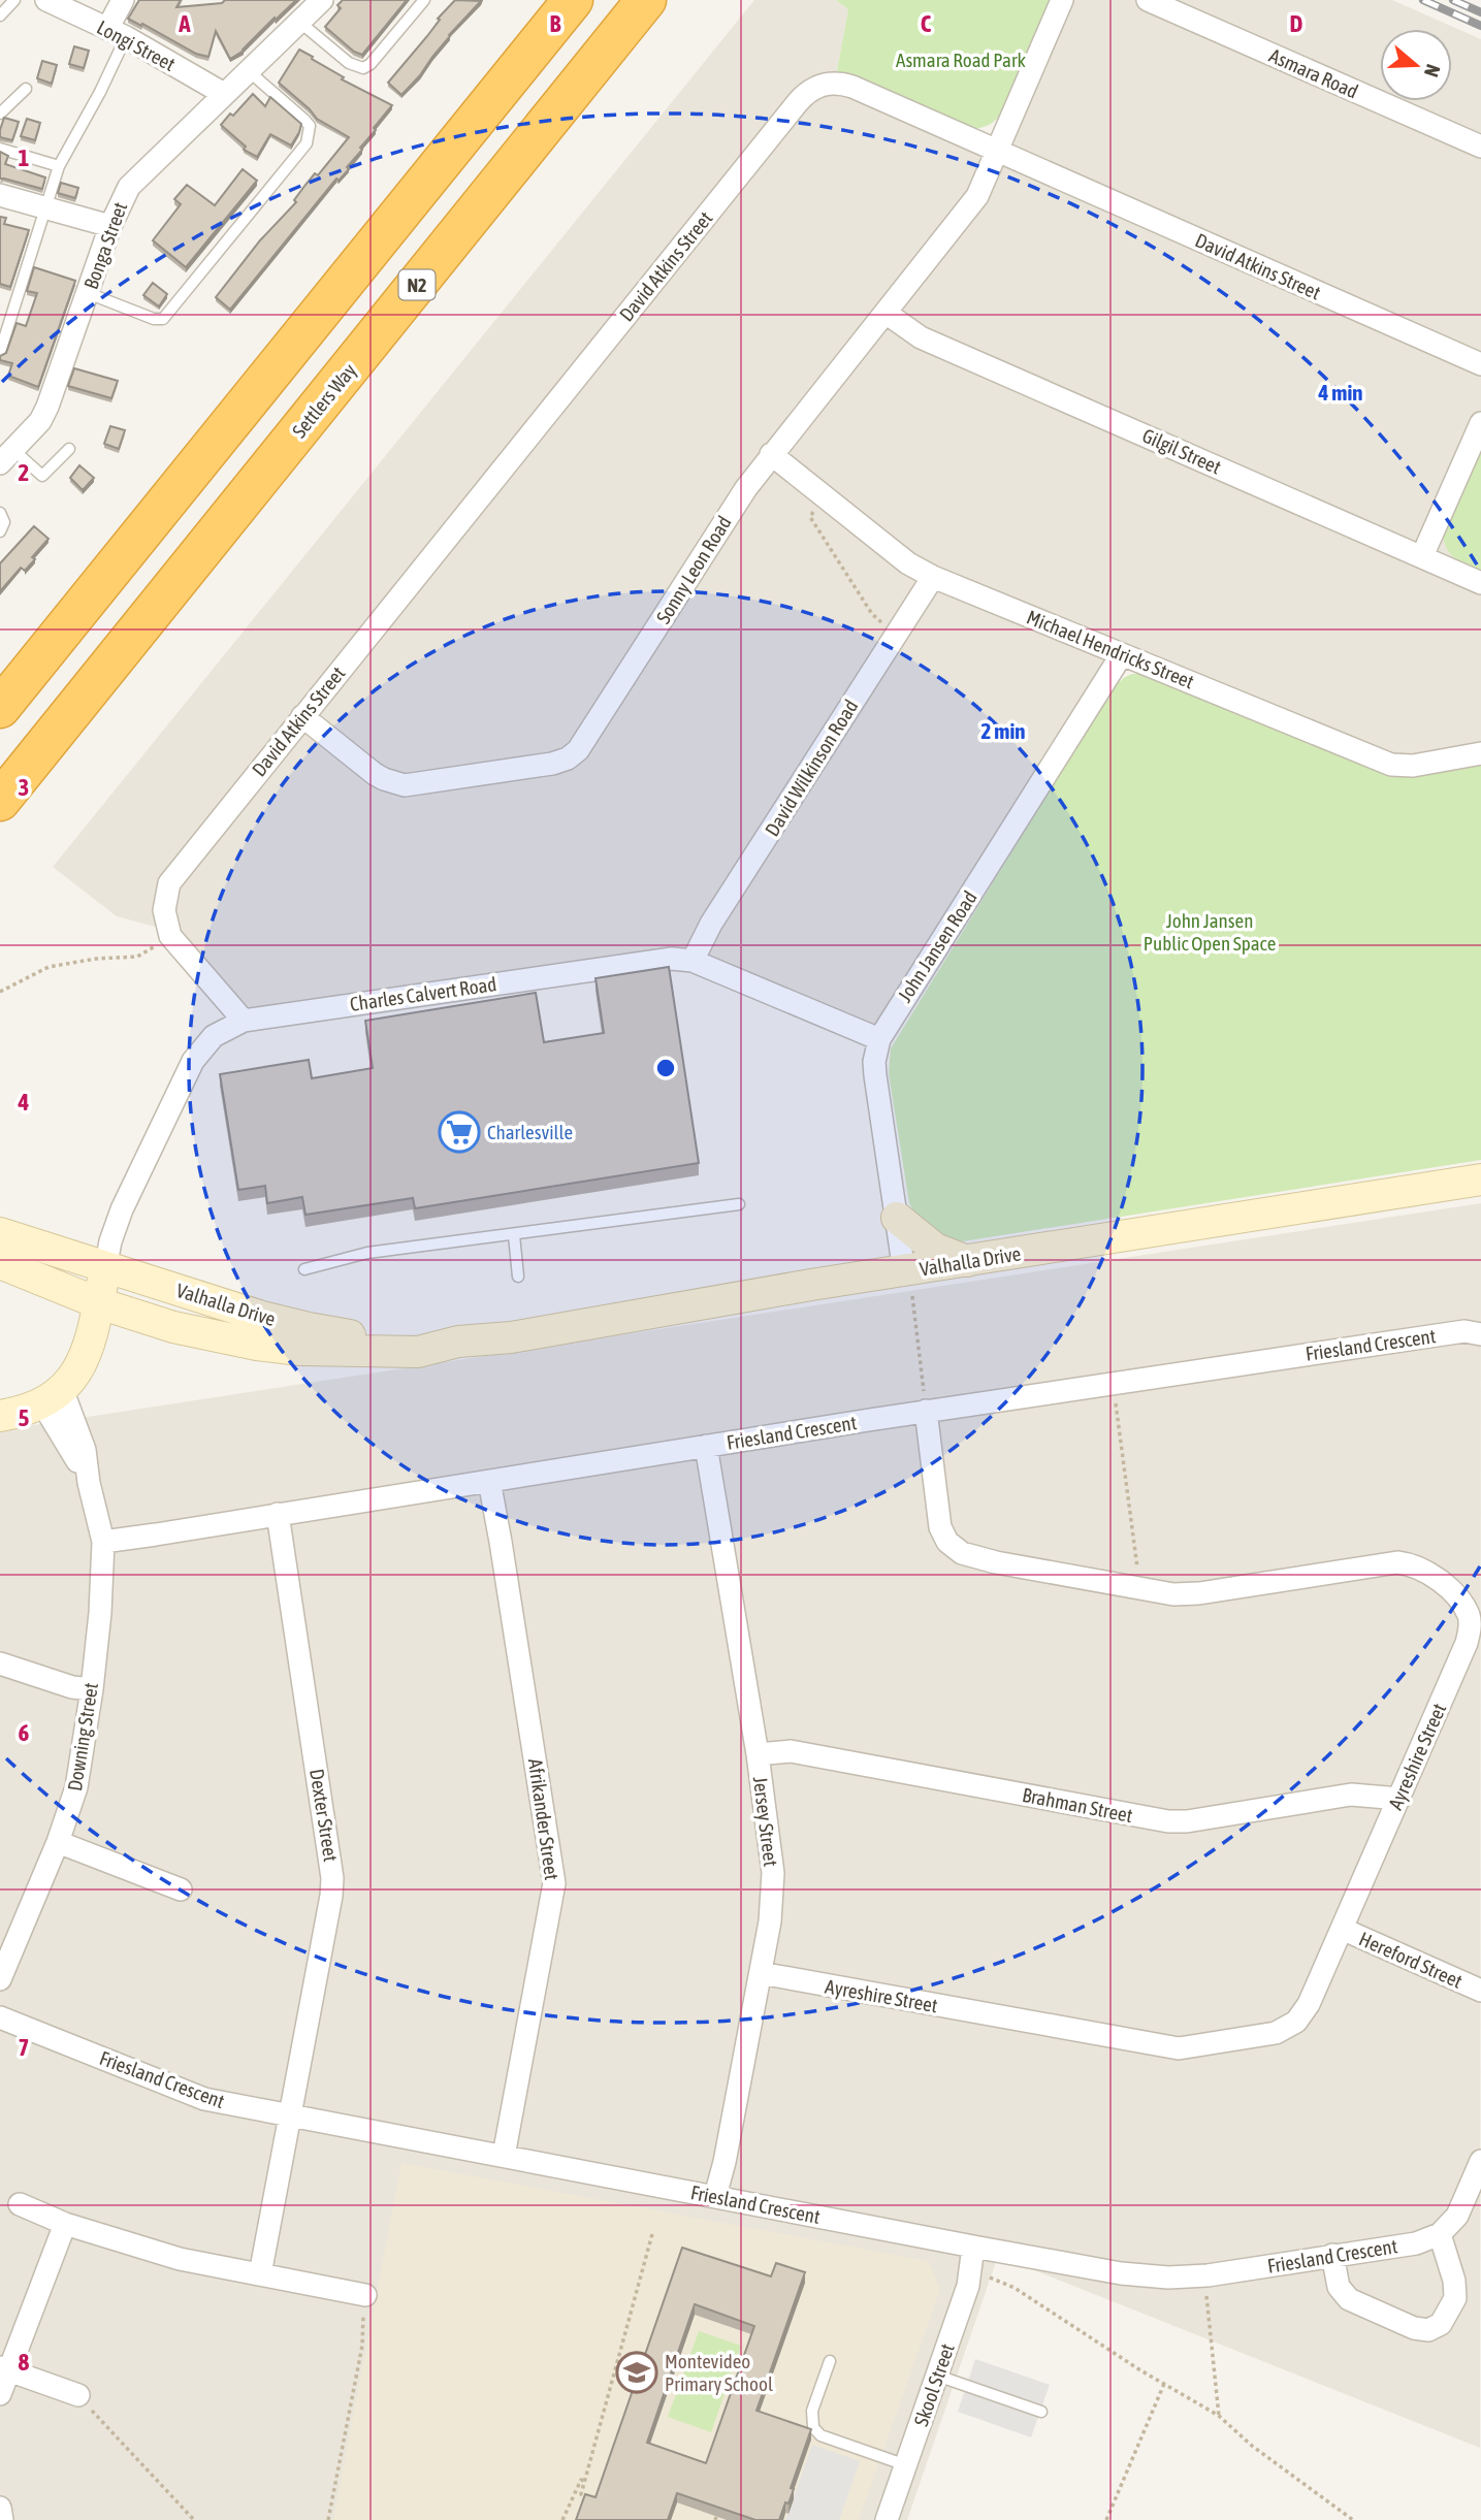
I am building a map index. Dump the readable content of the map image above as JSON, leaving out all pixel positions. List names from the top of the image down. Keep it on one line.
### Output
{"streets":{"highway":["N2","Settlers Way"],"main road":["Valhalla Drive"],"street":["Longi Street","Asmara Road","Bonga Street","David Atkins Street","Gilgil Street","Sonny Leon Road","Michael Hendricks Street","David Wilkinson Road","John Jansen Road","Charles Calvert Road","Friesland Crescent","Downing Street","Ayreshire Street","Brahman Street","Dexter Street","Afrikander Street","Jersey Street","Hereford Street","Skool Street"]},"crossings":[["Longi Street","Bonga Street"],["David Atkins Street","Sonny Leon Road"],["Gilgil Street","Sonny Leon Road"],["Sonny Leon Road","Michael Hendricks Street"],["Michael Hendricks Street","David Wilkinson Road"],["Michael Hendricks Street","John Jansen Road"],["David Wilkinson Road","Charles Calvert Road"],["John Jansen Road","Charles Calvert Road"],["John Jansen Road","Valhalla Drive"],["Charles Calvert Road","Valhalla Drive"],["Friesland Crescent","Downing Street"],["Friesland Crescent","Ayreshire Street"],["Friesland Crescent","Dexter Street"],["Friesland Crescent","Afrikander Street"],["Friesland Crescent","Jersey Street"],["Friesland Crescent","Skool Street"],["Ayreshire Street","Brahman Street"],["Ayreshire Street","Jersey Street"],["Ayreshire Street","Hereford Street"],["Brahman Street","Jersey Street"]],"parks":["Asmara Road Park","John Jansen Public Open Space"],"places":{"supermarket":["Charlesville"],"school or university":["Montevideo Primary School"]},"north":"right","grid":{"columns":["A","B","C","D"],"rows":["1","2","3","4","5","6","7","8"]},"rings":["4 min","2 min"]}
